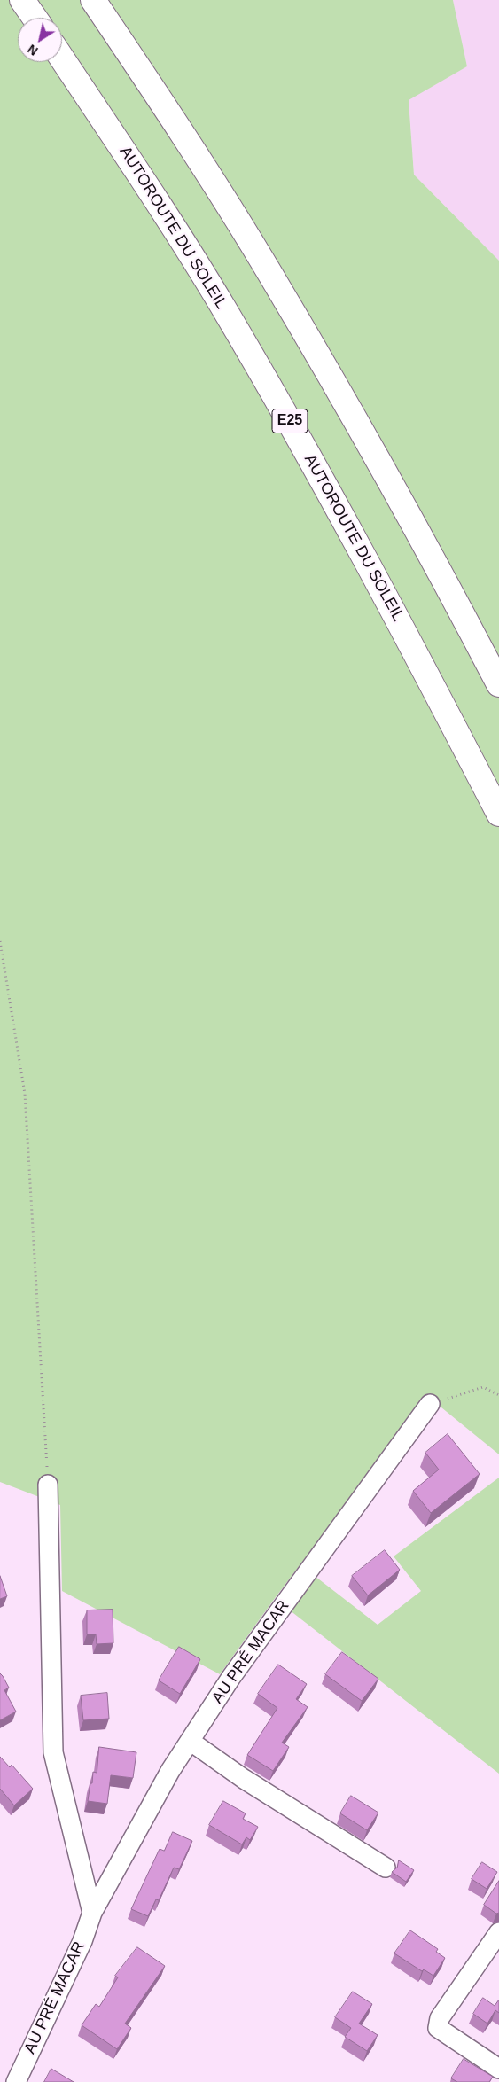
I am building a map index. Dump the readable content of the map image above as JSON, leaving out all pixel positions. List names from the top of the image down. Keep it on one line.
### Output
{"streets":{"highway":["AUTOROUTE DU SOLEIL","E25"],"street":["AU PRÉ MACAR"]},"north":"bottom left"}
